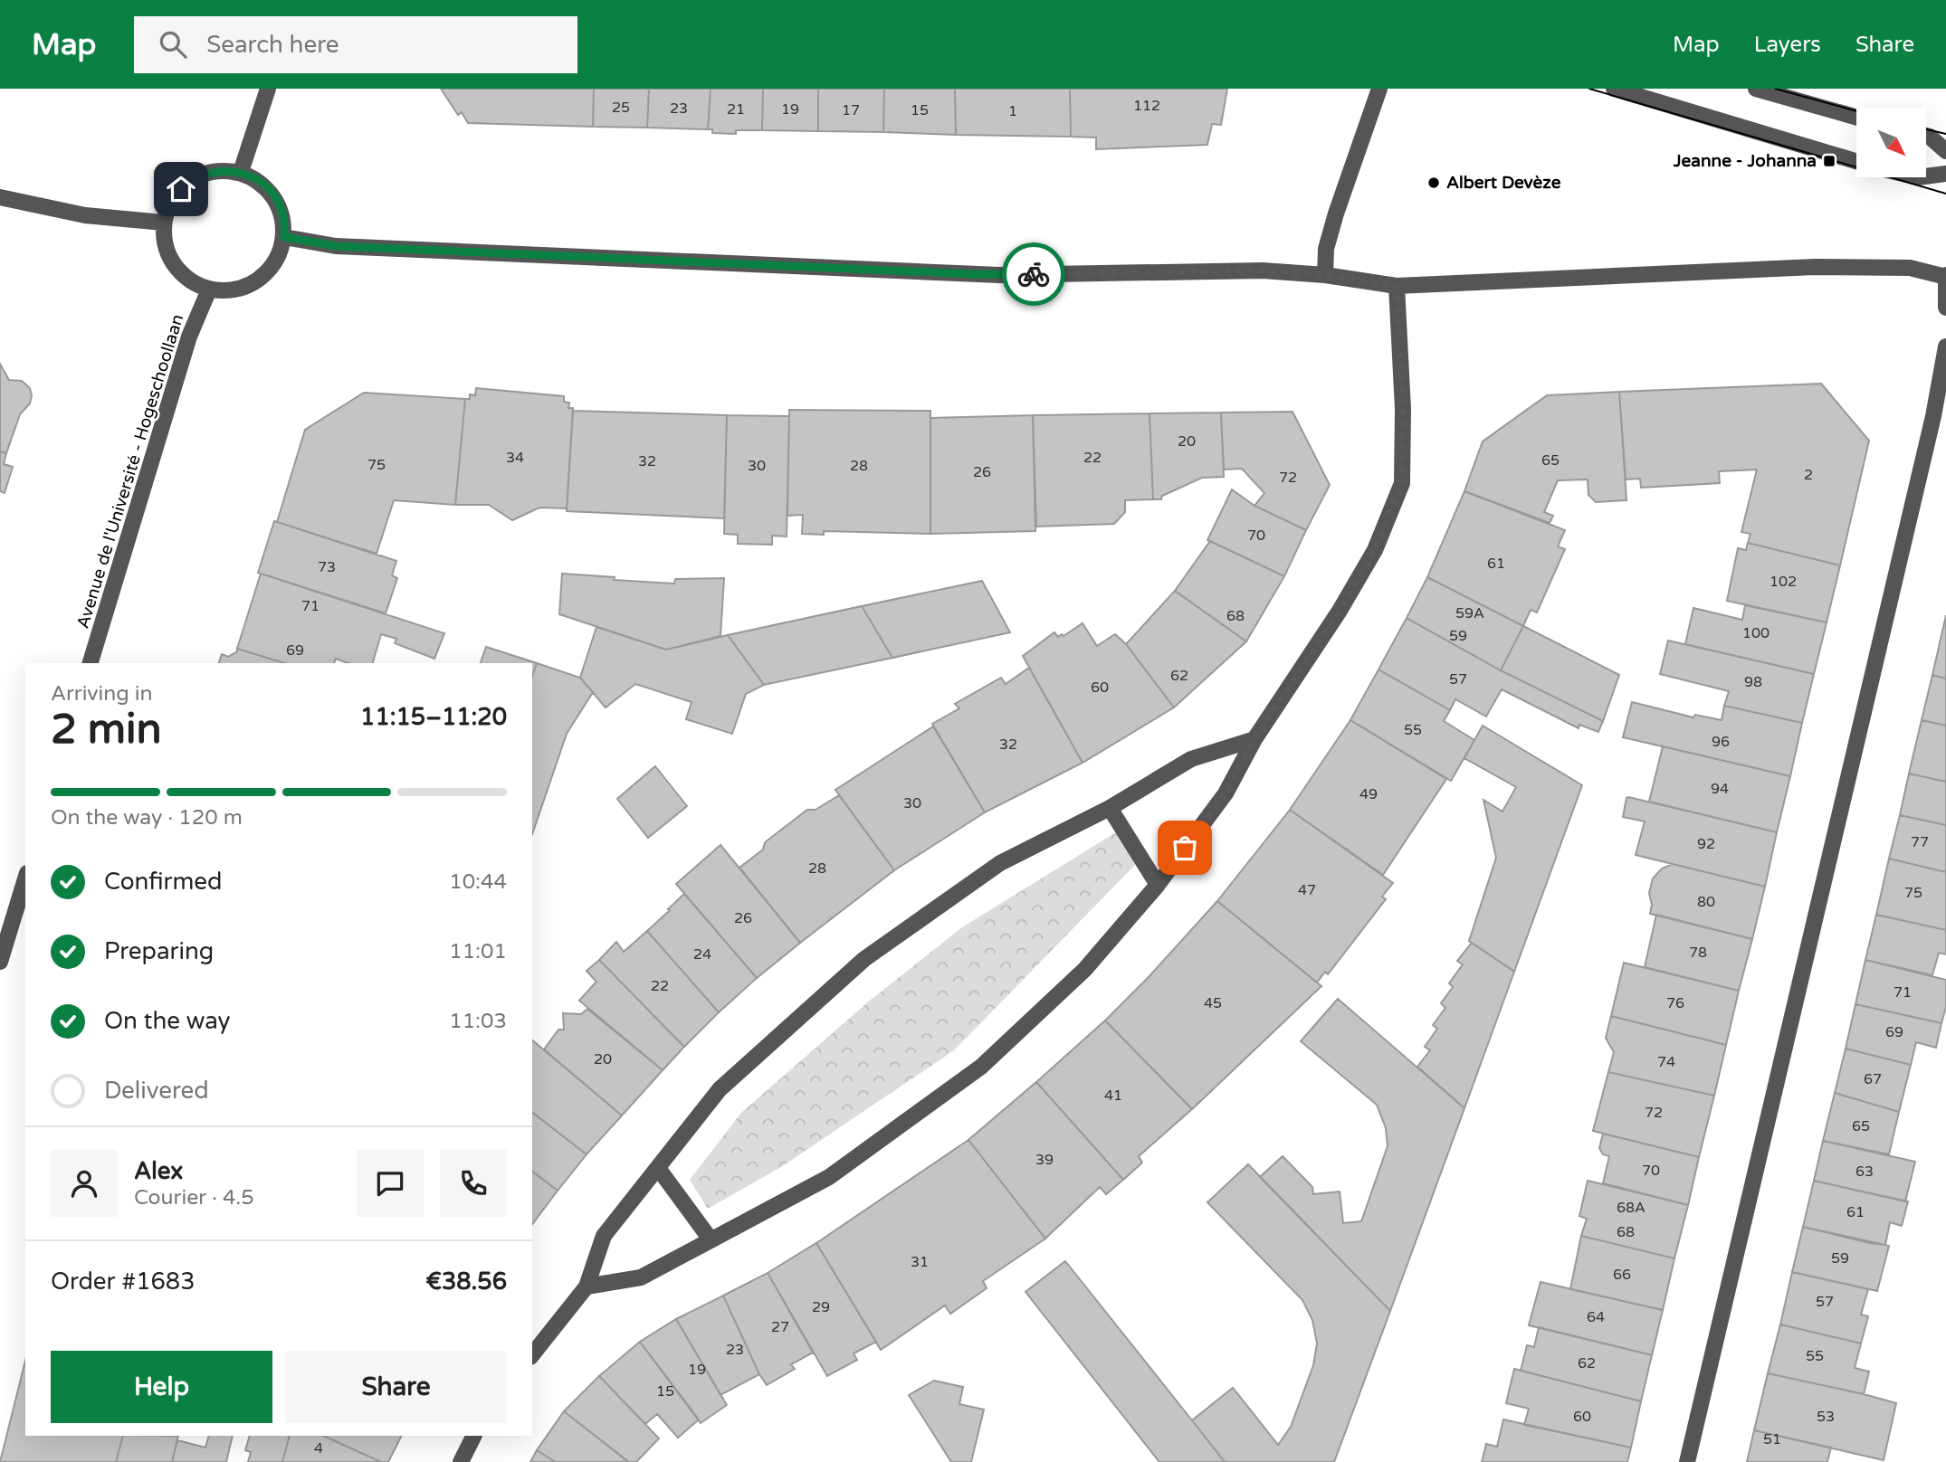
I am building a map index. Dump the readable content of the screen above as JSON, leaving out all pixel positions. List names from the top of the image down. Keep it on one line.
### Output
{"streets":{"street":["Avenue de l'Université - Hogeschoollaan"]},"places":{"transit":["Jeanne - Johanna"],"other":["Albert Devèze"]},"house_numbers":["112","25","23","21","19","17","15","1","20","34","22","65","32","75","30","28","26","2","72","70","61","73","102","71","59A","68","100","59","69","62","57","98","60","55","96","32","94","49","30","77","92","28","47","75","80","26","78","24","22","71","45","76","69","20","74","67","41","72","65","39","70","63","68A","61","68","59","31","66","57","29","64","27","23","55","62","19","15","60","53","51","4"],"north":"bottom right","page":{"header":"Map","search":"Search here","nav":["Map","Layers","Share"],"heading":["2 min","Arriving in","11:15–11:20"],"panel":["Alex","Courier · 4.5","Order #1683","€38.56"],"bar":"On the way · 120 m","list":[["Confirmed","10:44"],["Preparing","11:01"],["On the way","11:03"],"Delivered"],"buttons":["Help","Share"]}}
